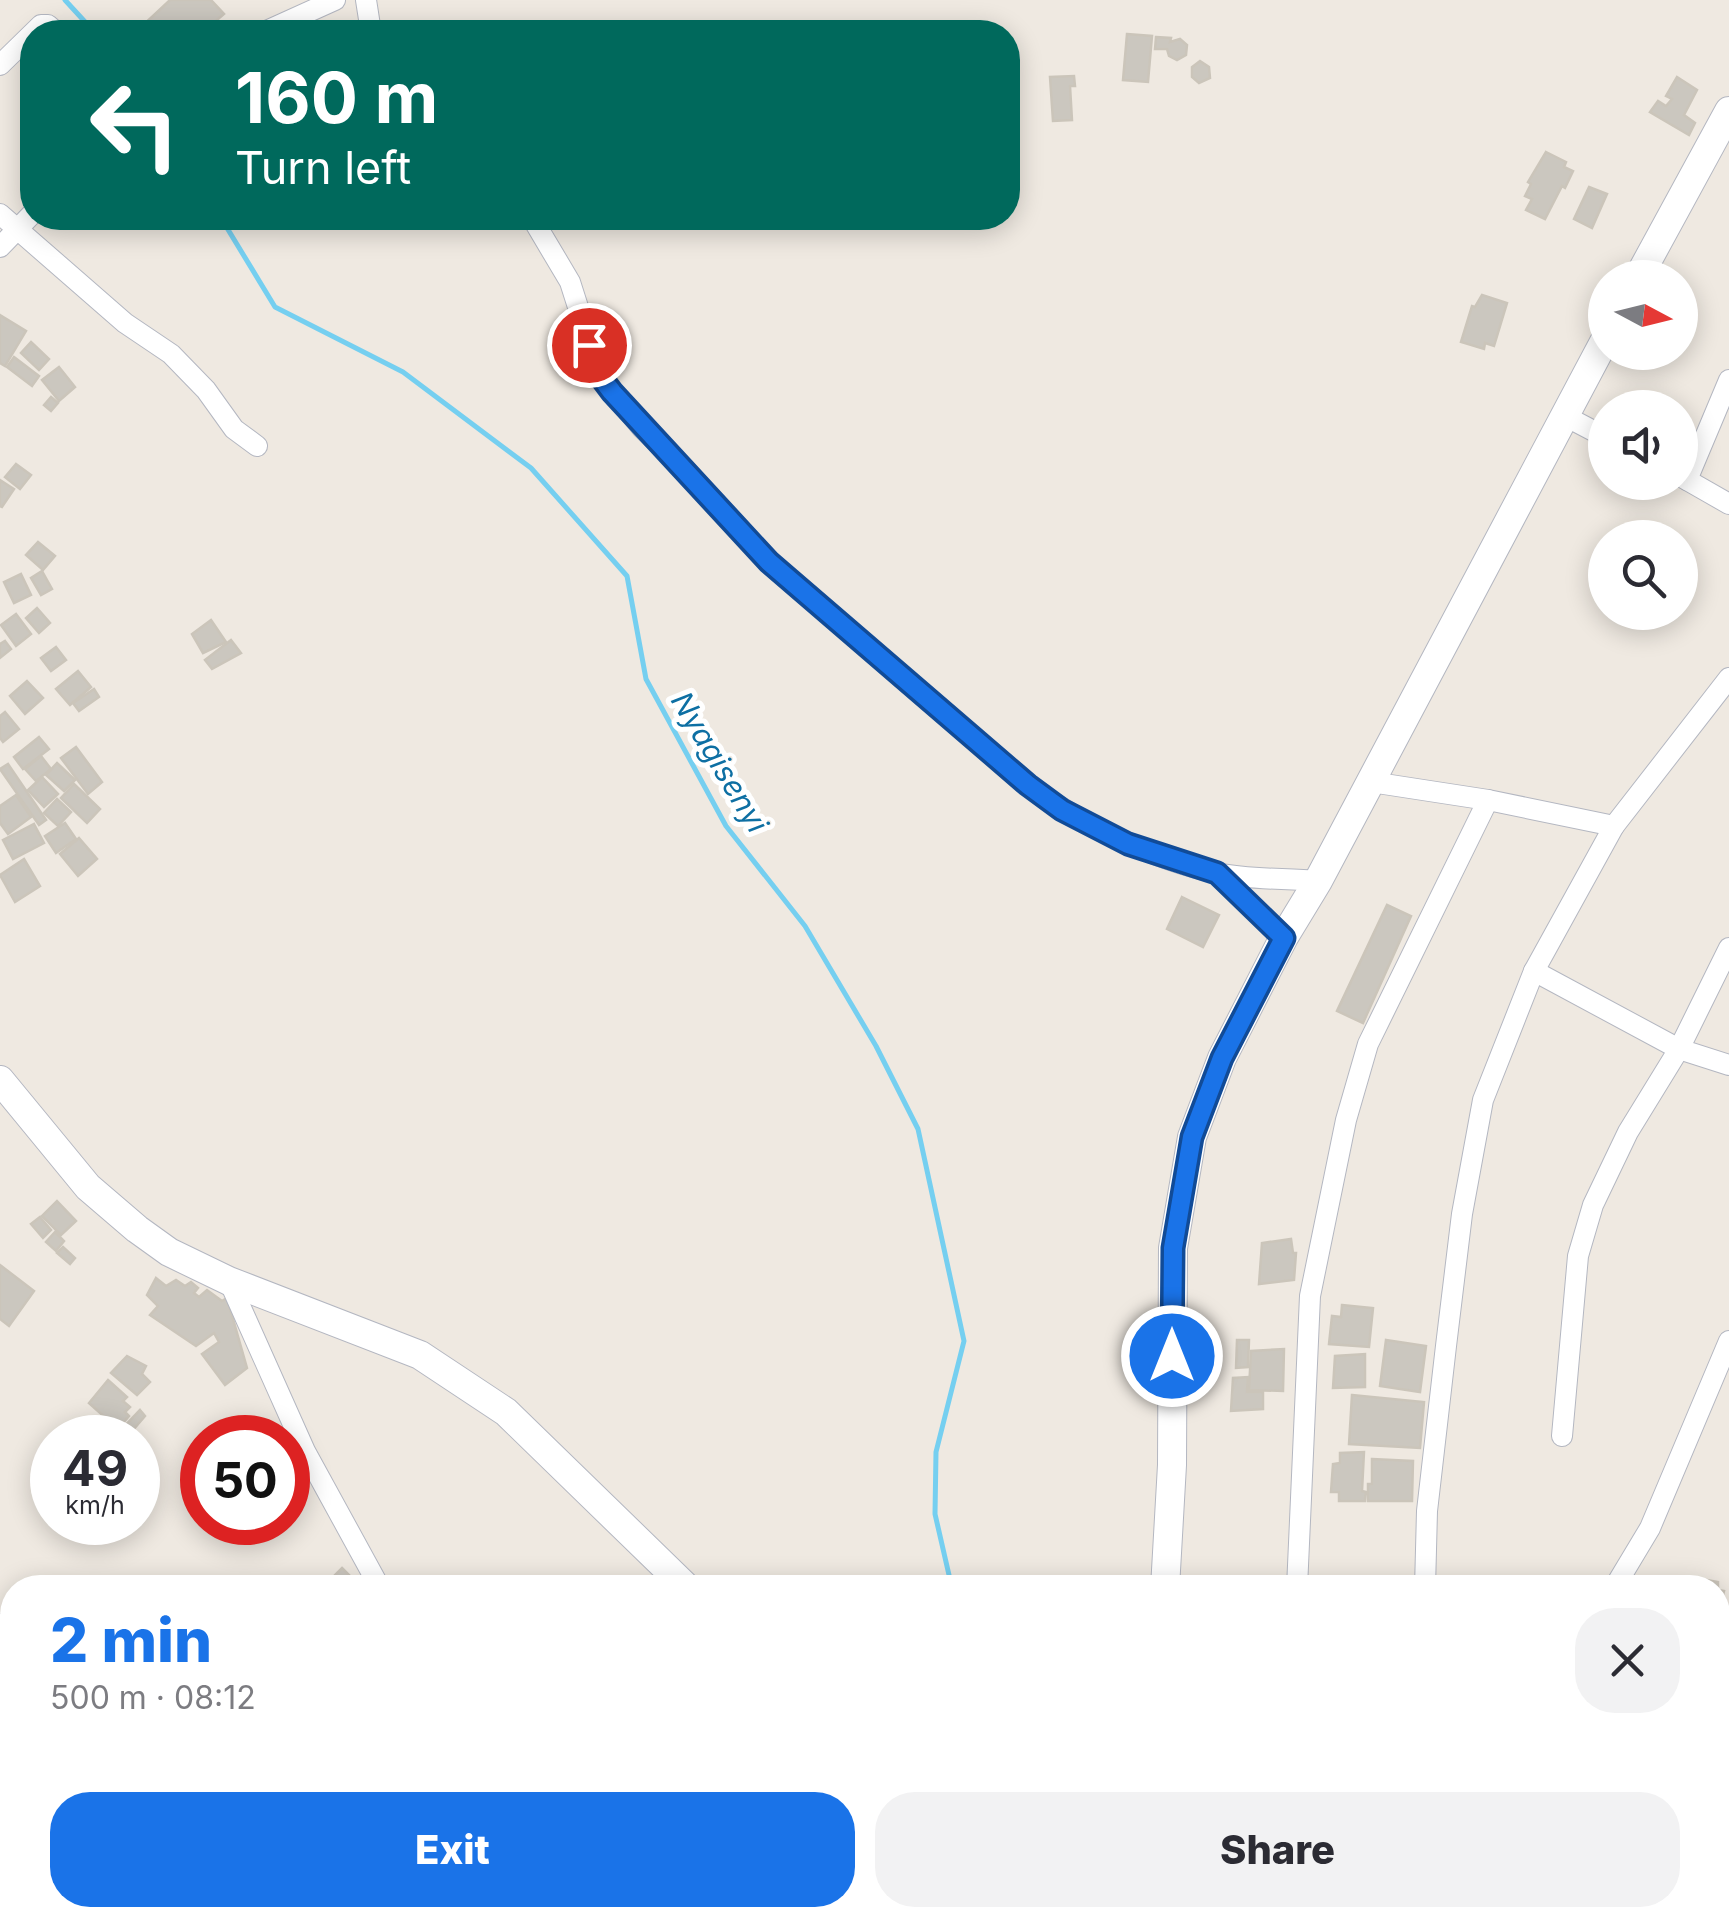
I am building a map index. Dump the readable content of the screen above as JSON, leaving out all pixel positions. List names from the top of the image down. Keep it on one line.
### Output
{"water":["Nyagisenyi"],"north":"right","page":{"turn":["160 m","Turn left"],"speed":"49 km/h","limit":"50","heading":["2 min","500 m · 08:12"],"buttons":["Exit","Share"]}}
